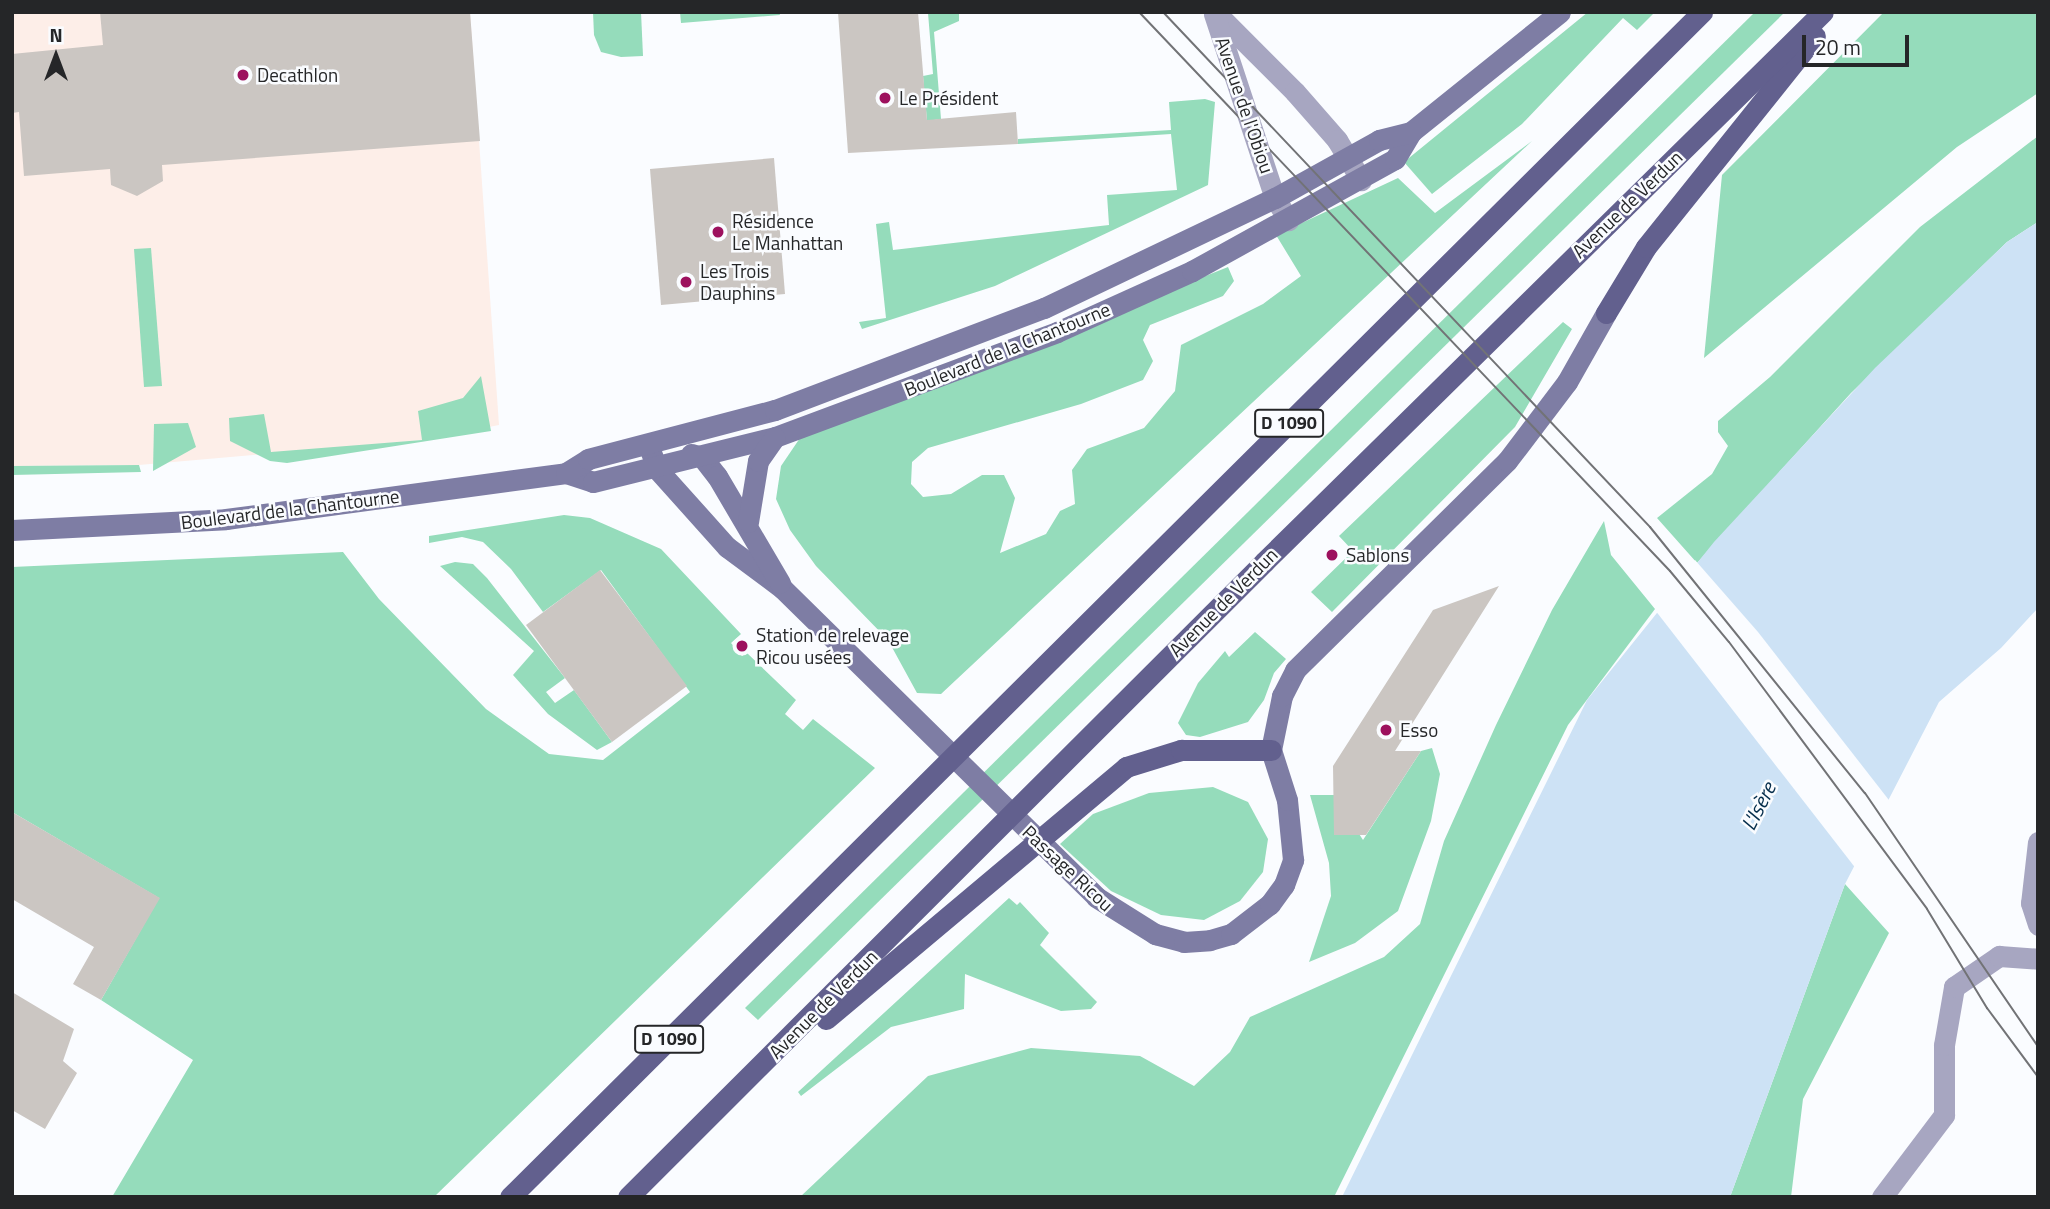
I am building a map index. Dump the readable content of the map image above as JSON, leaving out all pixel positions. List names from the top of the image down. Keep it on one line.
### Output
{"streets":{"main road":["Avenue de Verdun","D 1090"],"street":["Avenue de l'Obiou","Boulevard de la Chantourne","Passage Ricou"]},"crossings":[["Avenue de l'Obiou","Boulevard de la Chantourne"]],"water":["L'Isère"],"places":["Decathlon","Le Président","Résidence Le Manhattan","Les Trois Dauphins","Sablons","Station de relevage Ricou usées","Esso"],"scale_bar":"20 m","north":"top"}
